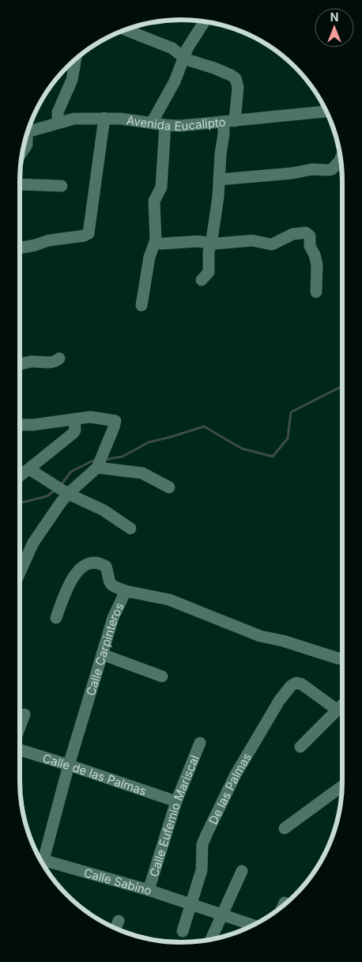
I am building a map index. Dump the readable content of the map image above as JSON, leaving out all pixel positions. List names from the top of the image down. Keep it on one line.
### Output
{"streets":{"street":["Avenida Eucalipto","Calle Carpinteros","Calle de las Palmas","De las Palmas","Calle Eufemio Mariscal","Calle Sabino"]},"crossings":[["Calle Carpinteros","Calle de las Palmas"],["Calle de las Palmas","Calle Eufemio Mariscal"],["De las Palmas","Calle Sabino"],["Calle Eufemio Mariscal","Calle Sabino"]],"north":"top"}
